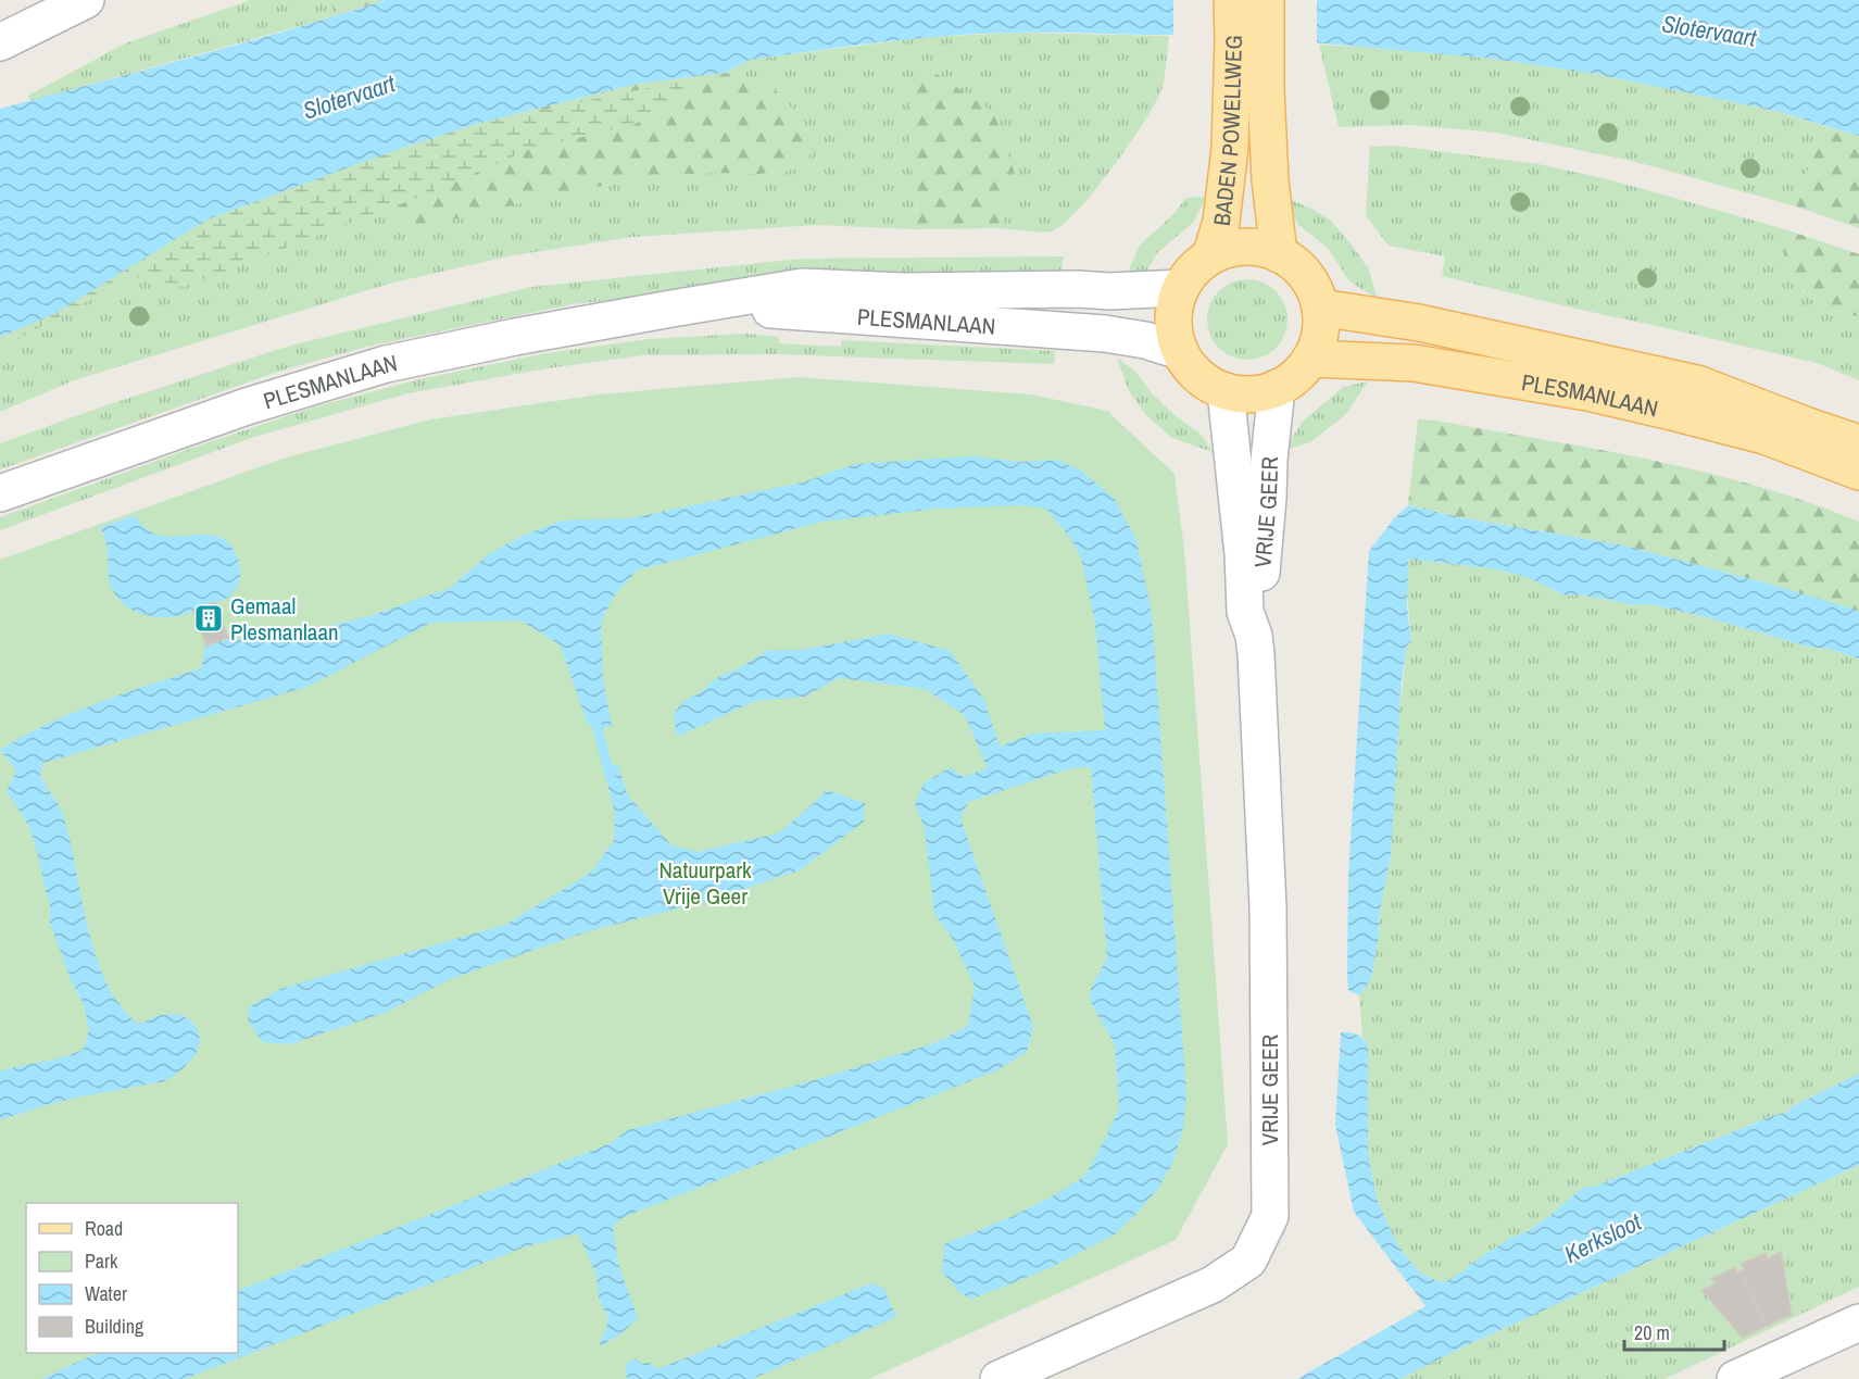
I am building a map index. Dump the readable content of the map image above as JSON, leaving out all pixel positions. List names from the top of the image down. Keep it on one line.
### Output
{"streets":{"main road":["BADEN POWELLWEG","PLESMANLAAN"],"street":["VRIJE GEER"]},"crossings":[["BADEN POWELLWEG","PLESMANLAAN"],["BADEN POWELLWEG","VRIJE GEER"],["PLESMANLAAN","VRIJE GEER"]],"water":["Slotervaart","Kerksloot"],"parks":["Natuurpark Vrije Geer"],"places":{"building":["Gemaal Plesmanlaan"]},"legend":["Road","Park","Water","Building"],"scale_bar":"20 m"}
